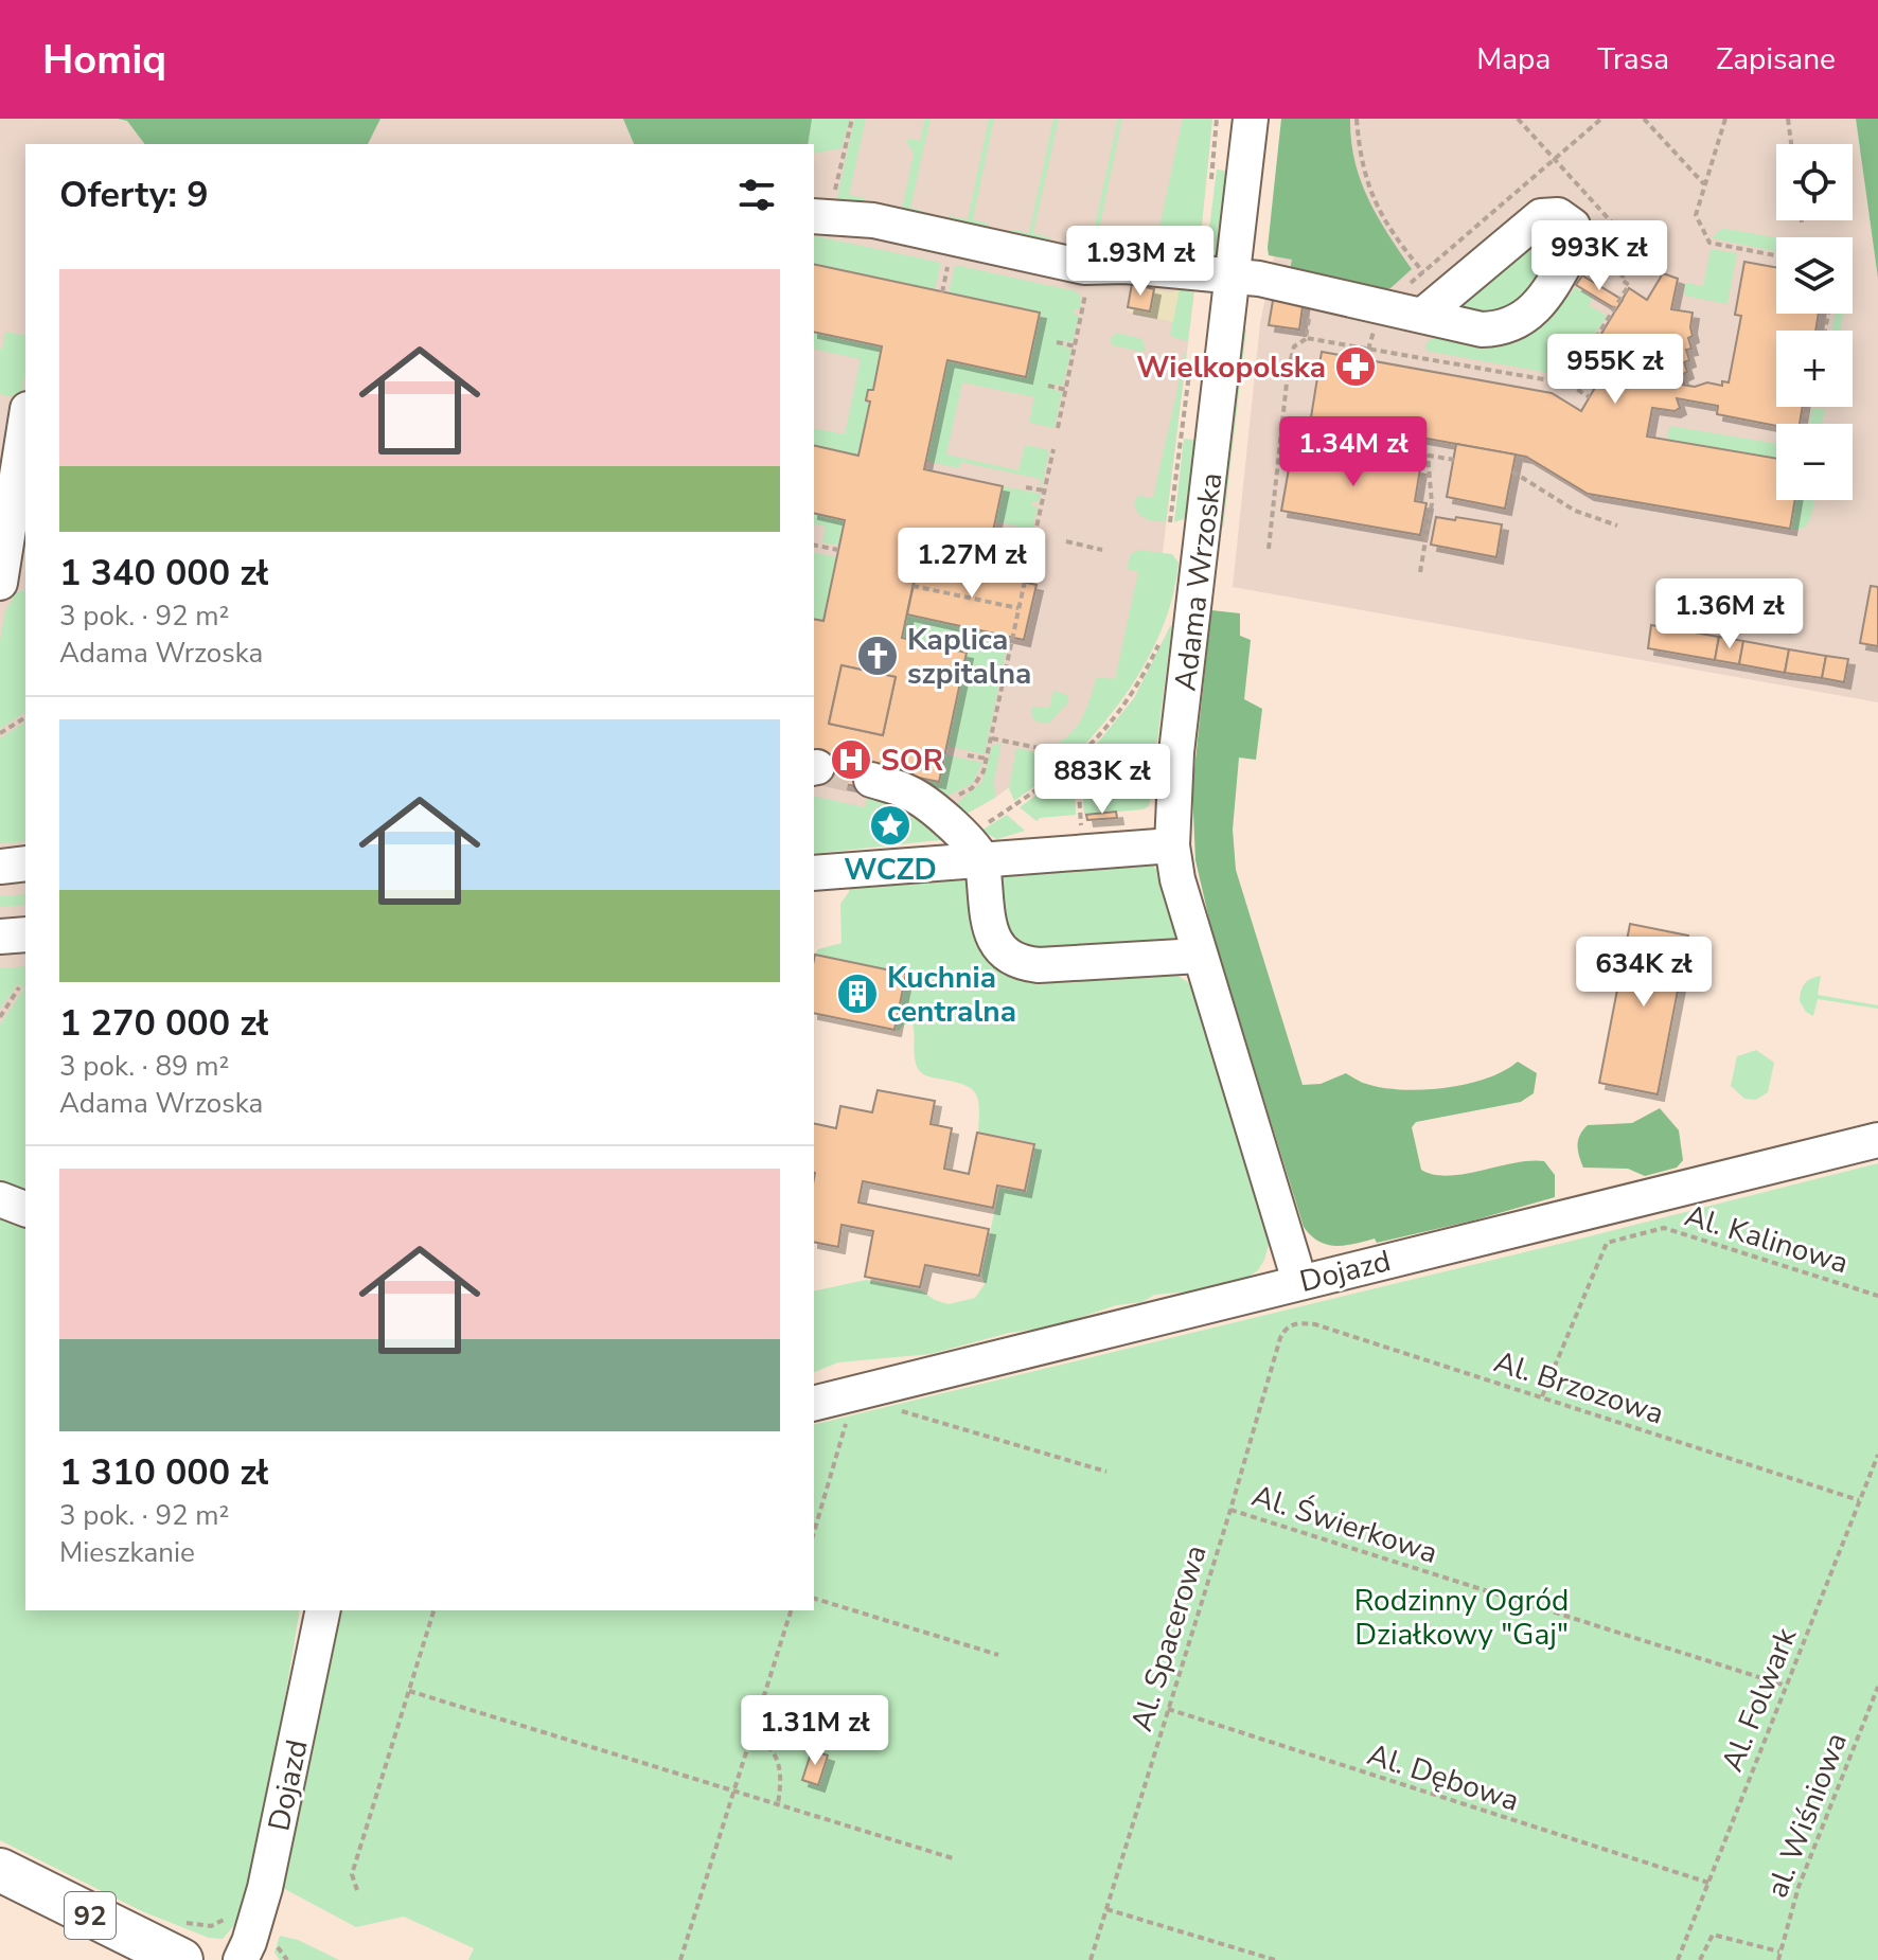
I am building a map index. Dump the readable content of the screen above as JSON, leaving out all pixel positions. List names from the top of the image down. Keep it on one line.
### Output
{"streets":{"main road":["92"],"street":["Adama Wrzoska","Dojazd"],"path":["Al. Kalinowa","Al. Brzozowa","Al. Świerkowa","Al. Spacerowa","Al. Folwark","Al. Dębowa","al. Wiśniowa"]},"crossings":[["Adama Wrzoska","Dojazd"],["Al. Kalinowa","Al. Brzozowa"],["Al. Brzozowa","Al. Spacerowa"],["Al. Brzozowa","Al. Folwark"],["Al. Świerkowa","Al. Spacerowa"],["Al. Świerkowa","Al. Folwark"],["Al. Spacerowa","Al. Dębowa"],["Al. Folwark","Al. Dębowa"]],"parks":["Rodzinny Ogród Działkowy \"Gaj\""],"places":{"pharmacy":["Wielkopolska"],"church":["Kaplica szpitalna"],"hospital":["SOR"],"place":["WCZD"],"building":["Kuchnia centralna"]},"page":{"header":"Homiq","nav":["Mapa","Trasa","Zapisane"],"map_buttons":["+","−"],"heading":"Oferty: 9","price":["993K zł","1.93M zł","955K zł","1.34M zł","1.27M zł","1.36M zł","883K zł","634K zł","1.31M zł"],"list":[{"name":"1 340 000 zł","note":"3 pok. · 92 m² · Adama Wrzoska"},{"name":"1 270 000 zł","note":"3 pok. · 89 m² · Adama Wrzoska"},{"name":"1 310 000 zł","note":"3 pok. · 92 m² · Mieszkanie"}]}}
